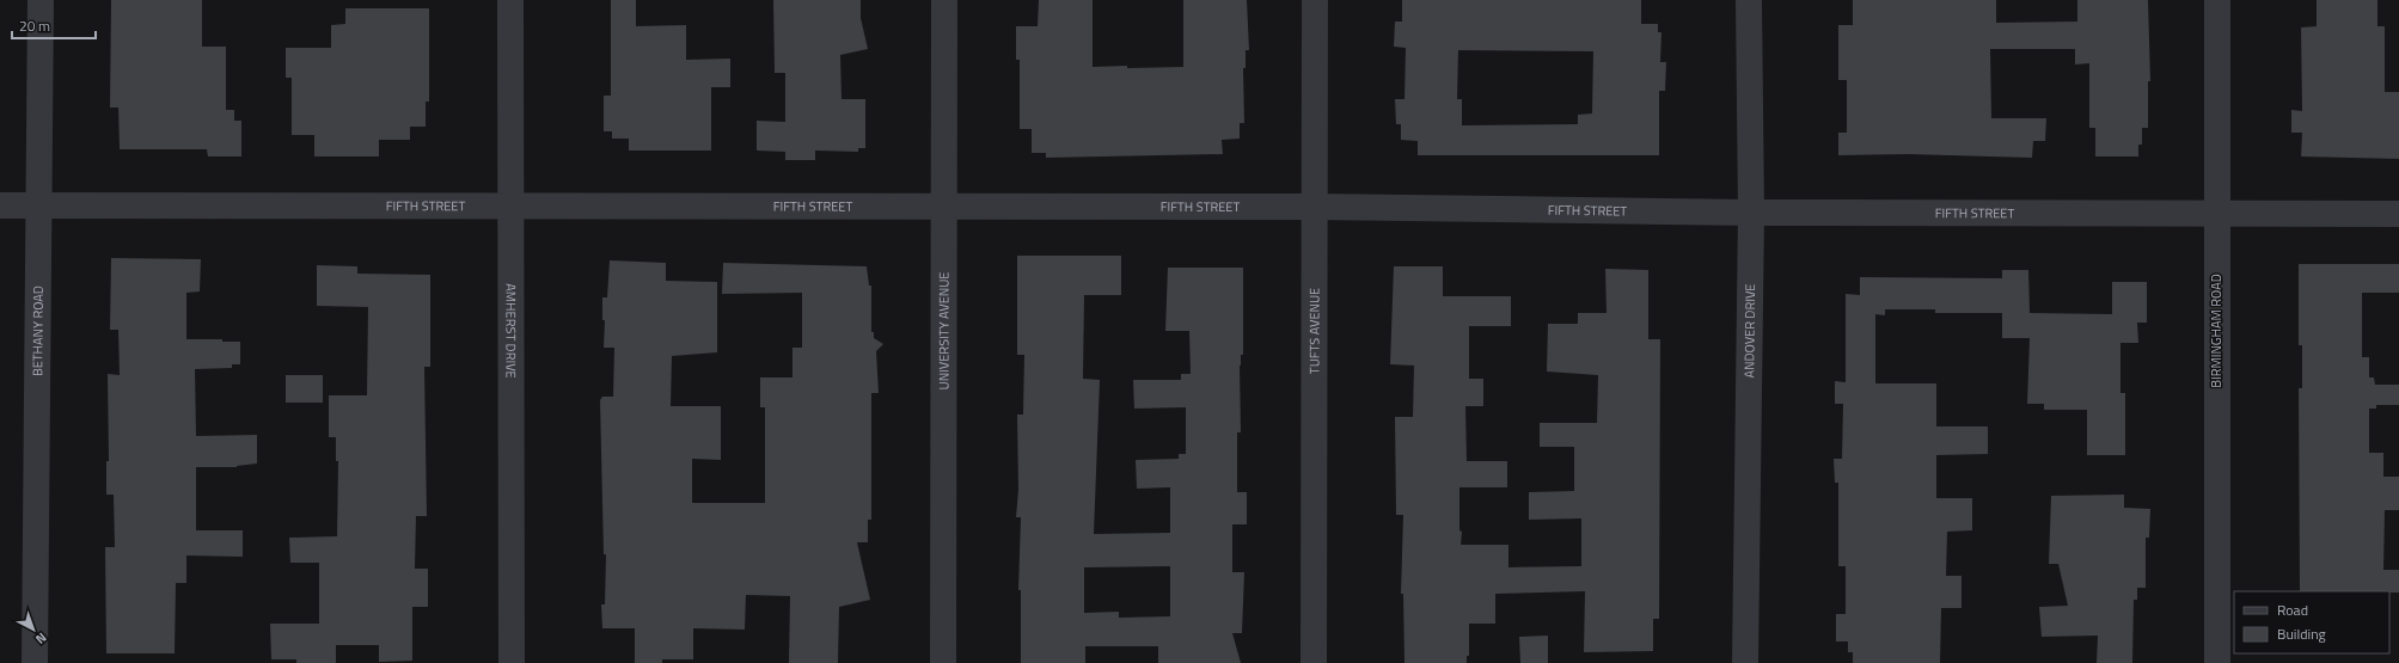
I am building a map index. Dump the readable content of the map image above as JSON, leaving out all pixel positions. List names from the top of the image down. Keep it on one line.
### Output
{"streets":{"street":["FIFTH STREET","AMHERST DRIVE","TUFTS AVENUE","ANDOVER DRIVE","BIRMINGHAM ROAD","BETHANY ROAD","UNIVERSITY AVENUE"]},"crossings":[["FIFTH STREET","AMHERST DRIVE"],["FIFTH STREET","TUFTS AVENUE"],["FIFTH STREET","ANDOVER DRIVE"],["FIFTH STREET","BIRMINGHAM ROAD"],["FIFTH STREET","BETHANY ROAD"],["FIFTH STREET","UNIVERSITY AVENUE"]],"legend":["Road","Building"],"scale_bar":"20 m","north":"bottom right"}
